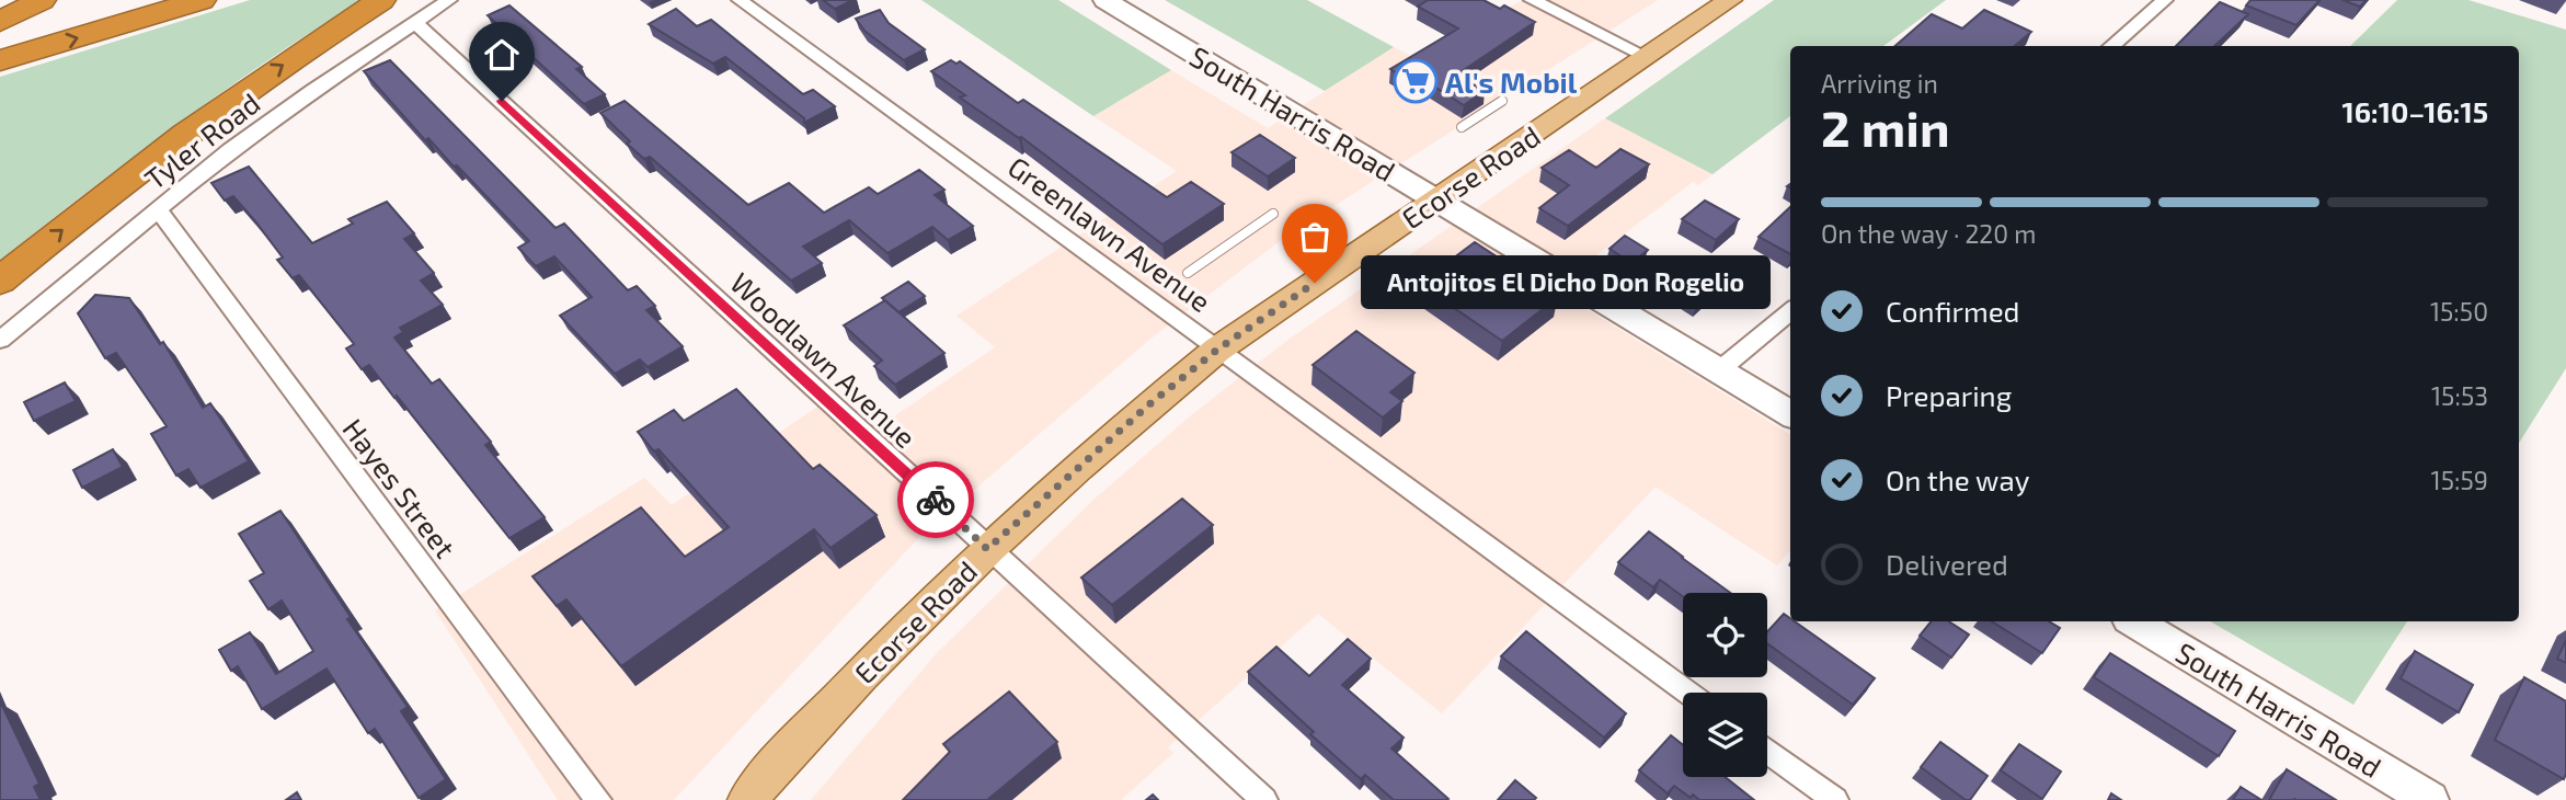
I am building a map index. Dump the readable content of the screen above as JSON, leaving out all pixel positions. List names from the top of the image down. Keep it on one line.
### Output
{"streets":{"main road":["Ecorse Road"],"street":["South Harris Road","Tyler Road","Greenlawn Avenue","Woodlawn Avenue","Hayes Street"]},"crossings":[["South Harris Road","Ecorse Road"],["Tyler Road","Woodlawn Avenue"],["Tyler Road","Hayes Street"],["Ecorse Road","Greenlawn Avenue"],["Ecorse Road","Woodlawn Avenue"]],"places":{"supermarket":["Al's Mobil"],"other":["Antojitos El Dicho Don Rogelio"]},"page":{"heading":["2 min","Arriving in","16:10–16:15"],"bar":"On the way · 220 m","bubble":"Antojitos El Dicho Don Rogelio","list":[["Confirmed","15:50"],["Preparing","15:53"],["On the way","15:59"],"Delivered"]}}
